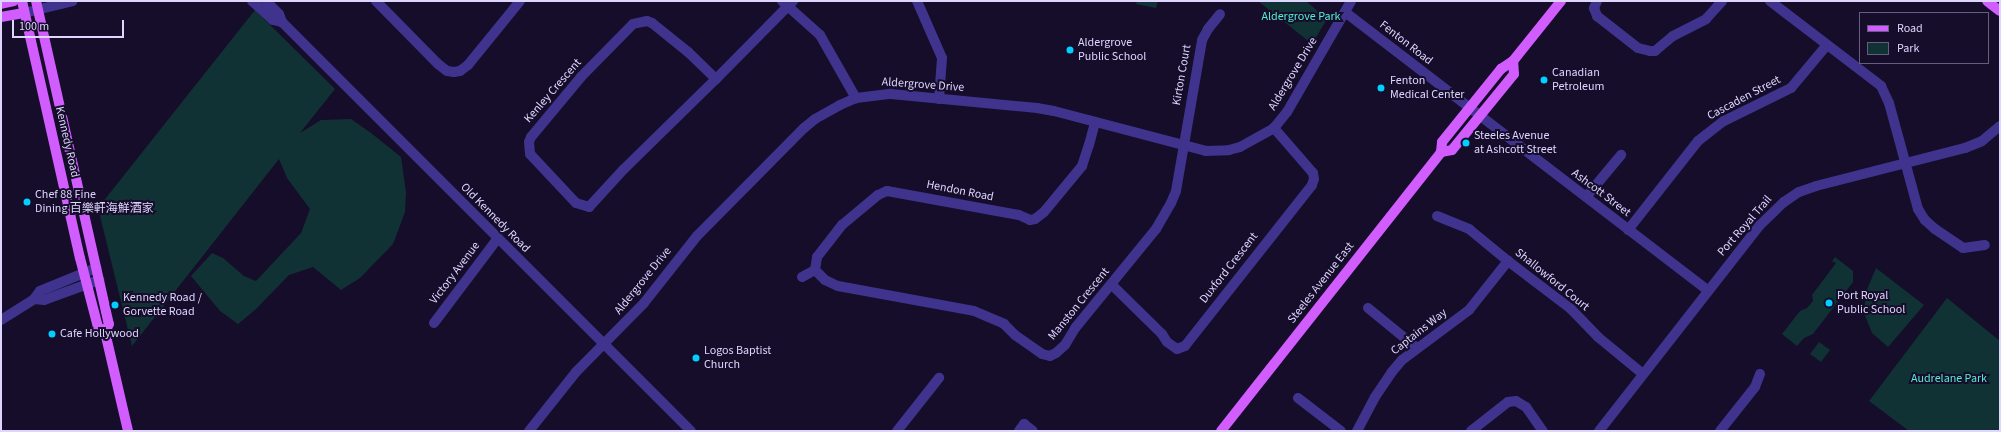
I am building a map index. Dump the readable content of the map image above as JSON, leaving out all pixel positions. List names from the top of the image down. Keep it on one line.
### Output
{"streets":{"main road":["Kennedy Road","Steeles Avenue East"],"street":["Fenton Road","Aldergrove Drive","Kirton Court","Kenley Crescent","Cascaden Street","Hendon Road","Ashcott Street","Old Kennedy Road","Port Royal Trail","Duxford Crescent","Victory Avenue","Shallowford Court","Manston Crescent","Captains Way"]},"crossings":[["Fenton Road","Aldergrove Drive"],["Fenton Road","Ashcott Street"],["Fenton Road","Steeles Avenue East"],["Aldergrove Drive","Kirton Court"],["Aldergrove Drive","Hendon Road"],["Aldergrove Drive","Old Kennedy Road"],["Aldergrove Drive","Duxford Crescent"],["Aldergrove Drive","Manston Crescent"],["Kirton Court","Manston Crescent"],["Cascaden Street","Ashcott Street"],["Hendon Road","Manston Crescent"],["Ashcott Street","Port Royal Trail"],["Ashcott Street","Steeles Avenue East"],["Old Kennedy Road","Victory Avenue"],["Port Royal Trail","Shallowford Court"],["Duxford Crescent","Manston Crescent"],["Shallowford Court","Captains Way"]],"parks":["Aldergrove Park","Audrelane Park"],"places":["Aldergrove Public School","Canadian Petroleum","Fenton Medical Center","Steeles Avenue at Ashcott Street","Chef 88 Fine Dining 百樂軒海鮮酒家","Port Royal Public School","Kennedy Road / Gorvette Road","Cafe Hollywood","Logos Baptist Church"],"legend":["Road","Park"],"scale_bar":"100 m"}
